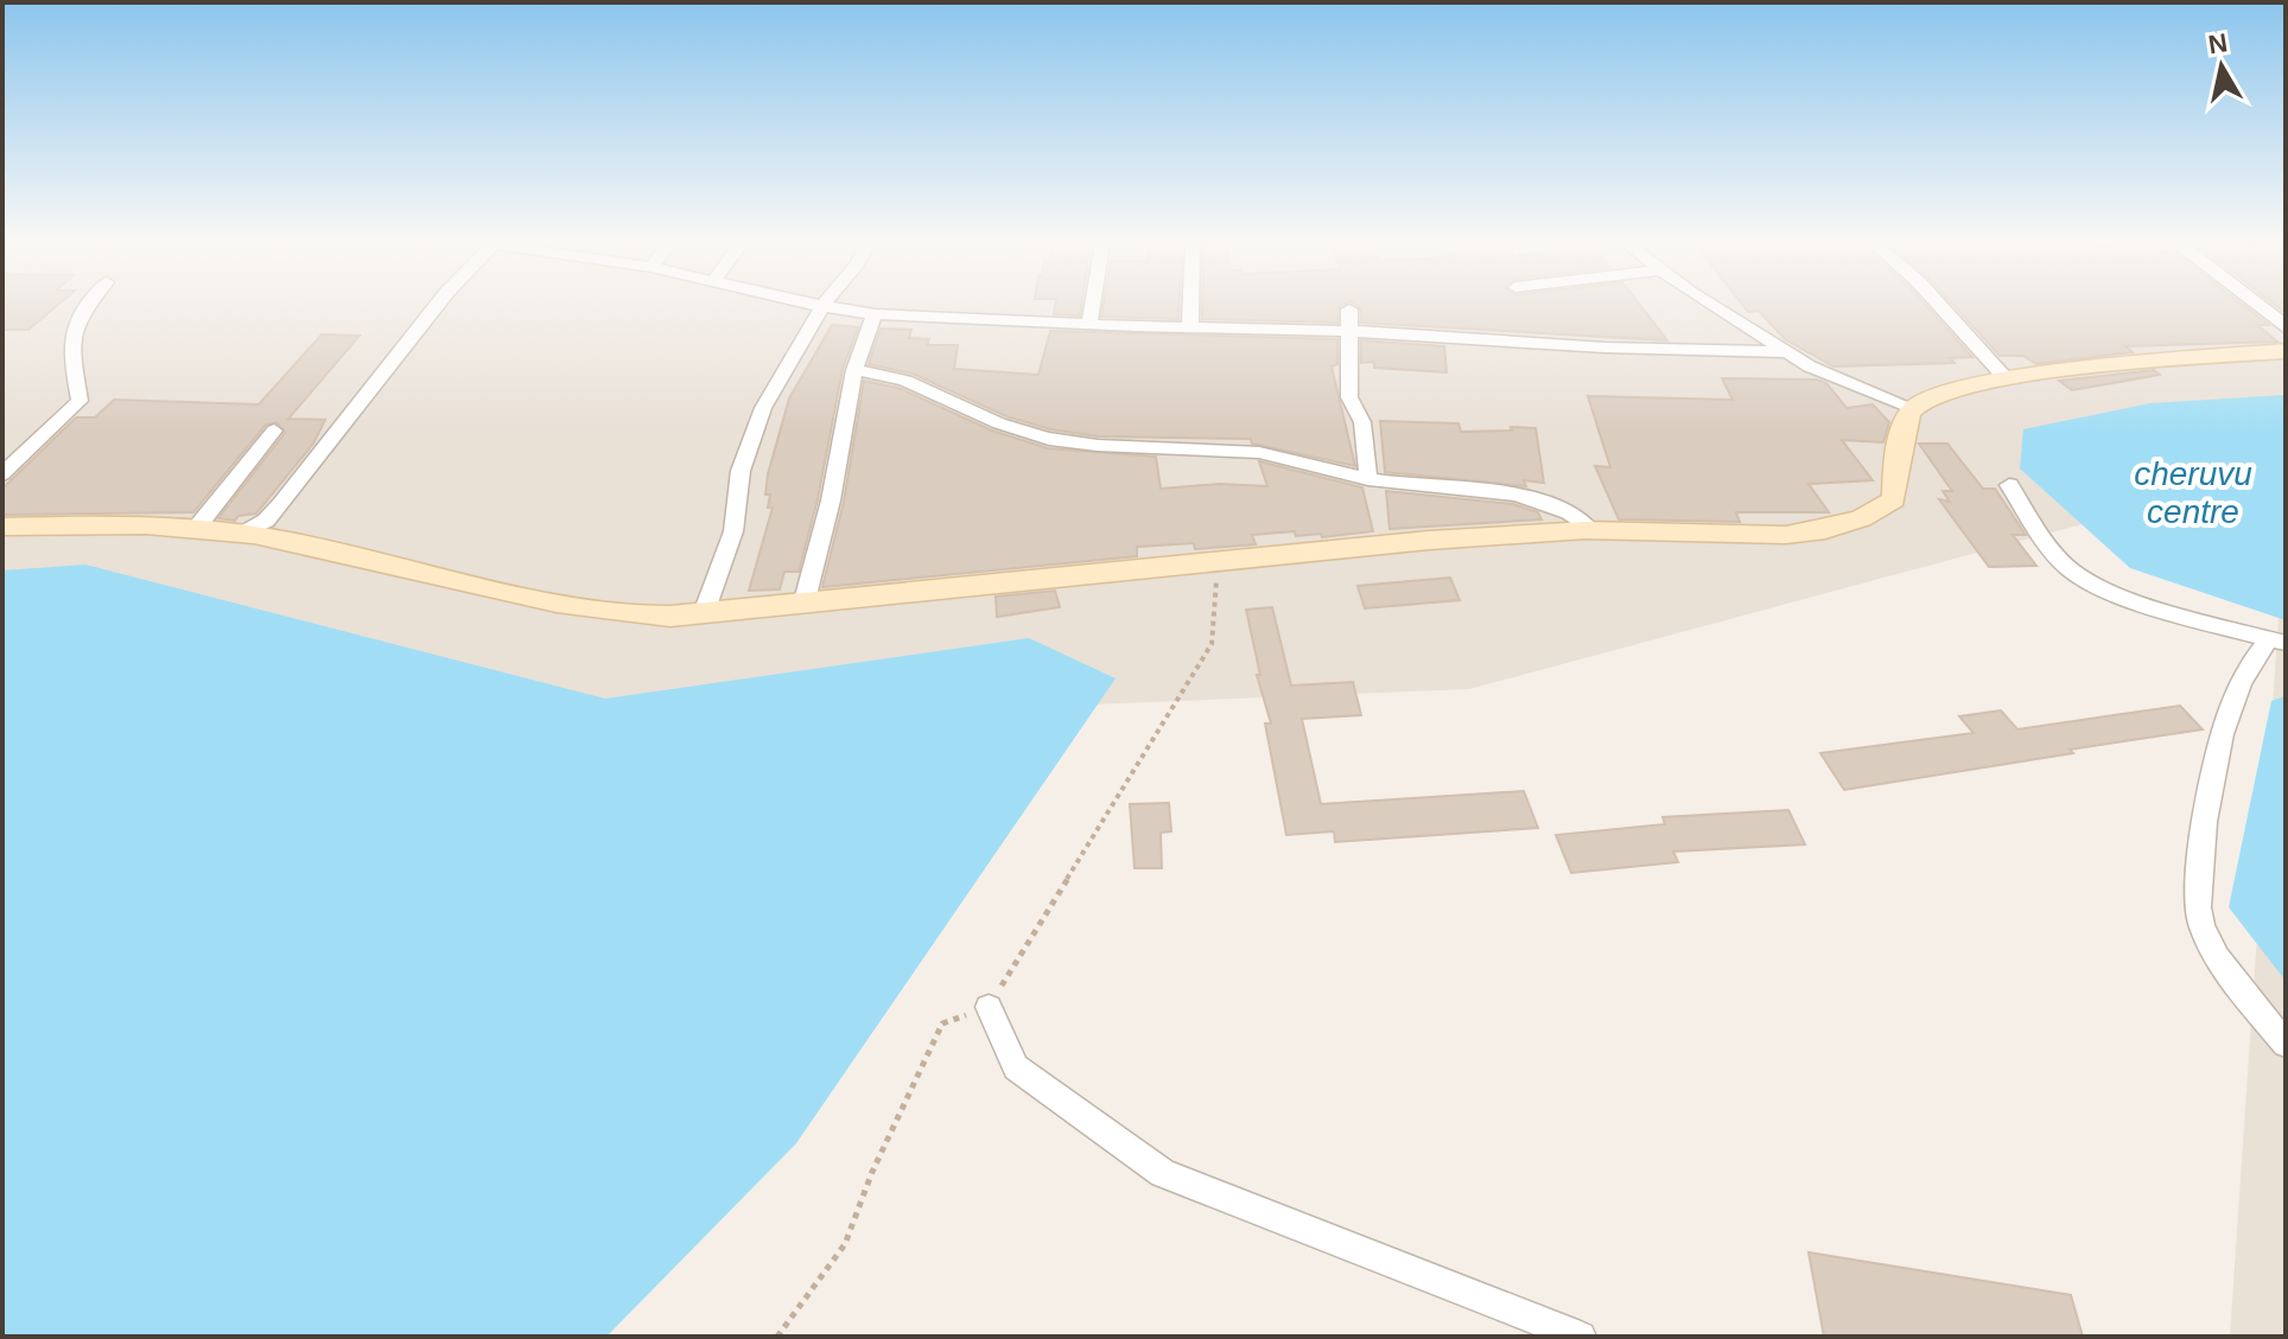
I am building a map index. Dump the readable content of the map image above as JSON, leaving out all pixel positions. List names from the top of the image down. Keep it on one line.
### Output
{"water":["cheruvu centre"],"north":"top"}
